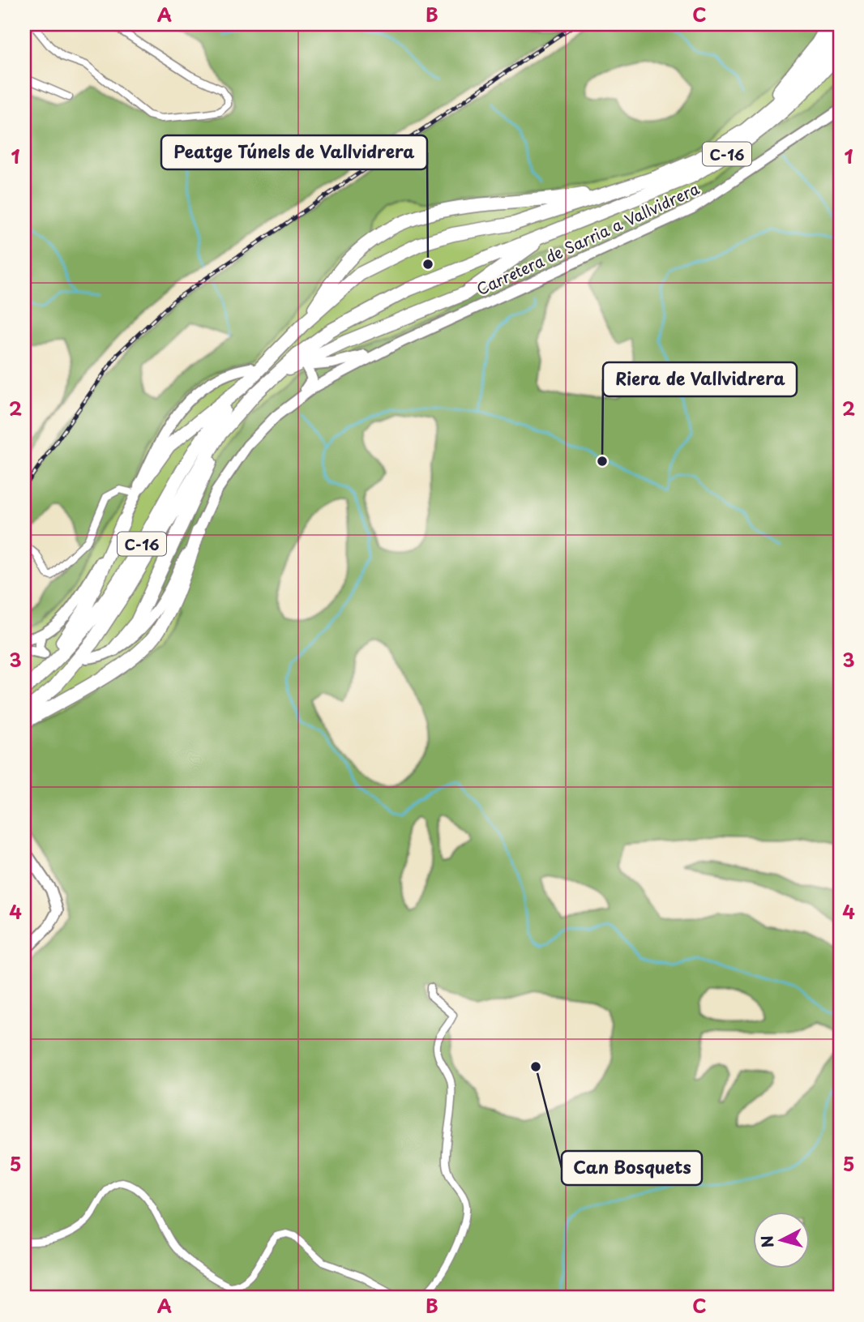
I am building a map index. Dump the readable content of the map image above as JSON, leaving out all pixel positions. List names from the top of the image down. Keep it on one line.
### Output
{"streets":{"highway":["C-16"],"main road":["Carretera de Sarria a Vallvidrera"]},"places":["Peatge Túnels de Vallvidrera","Riera de Vallvidrera","Can Bosquets"],"north":"left","grid":{"columns":["A","B","C"],"rows":["1","2","3","4","5"]}}
